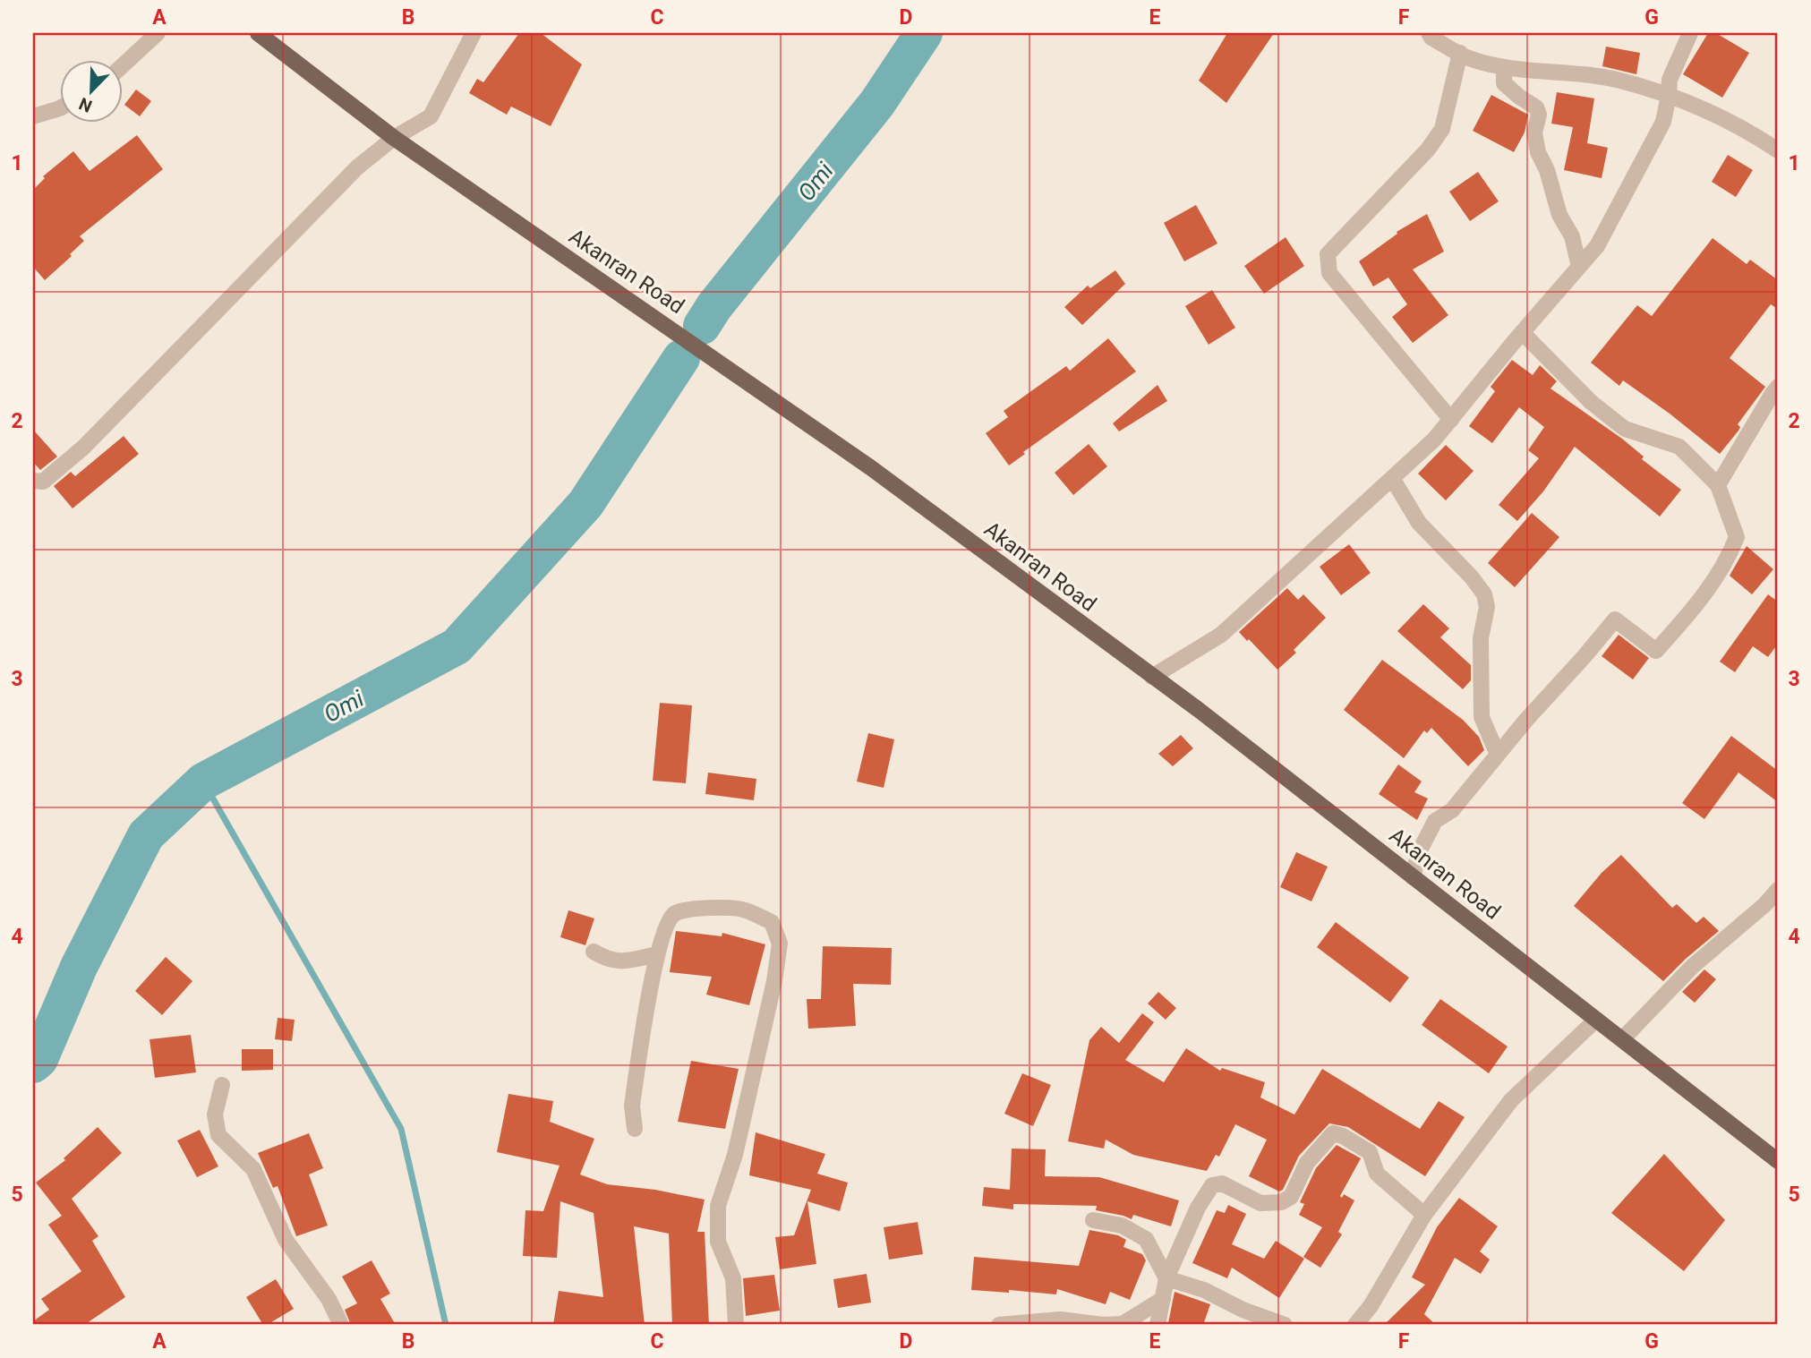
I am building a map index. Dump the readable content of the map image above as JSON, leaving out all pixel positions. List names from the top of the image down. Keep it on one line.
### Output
{"streets":{"main road":["Akanran Road"]},"water":["Omi"],"north":"bottom left","grid":{"columns":["A","B","C","D","E","F","G"],"rows":["1","2","3","4","5"]}}
